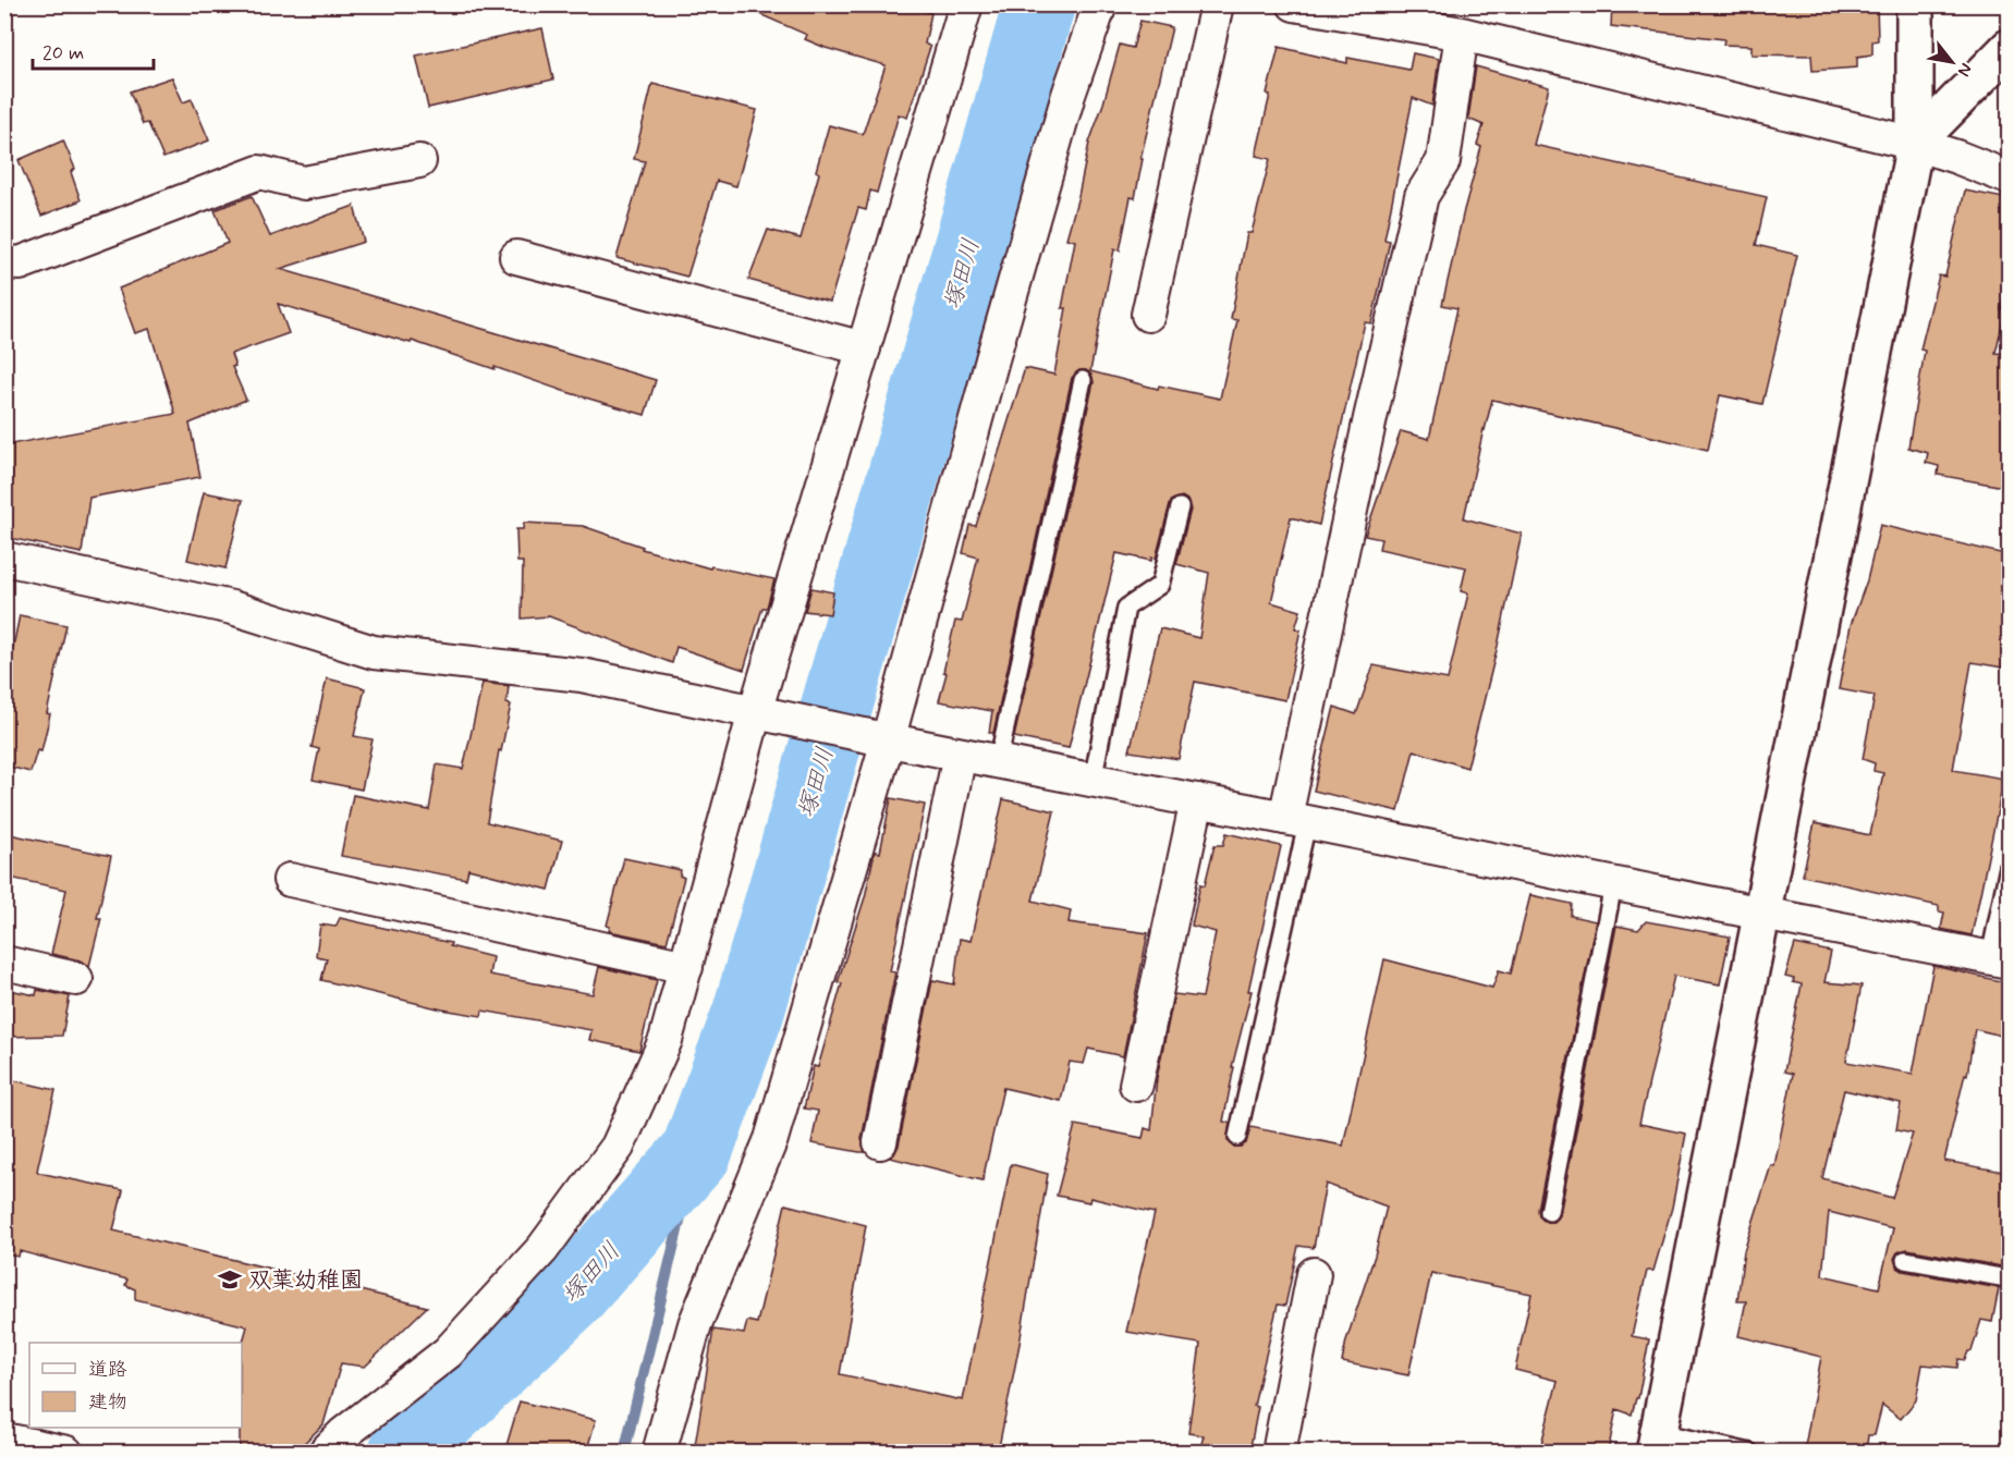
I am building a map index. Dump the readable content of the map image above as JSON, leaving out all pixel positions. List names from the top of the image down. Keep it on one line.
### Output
{"water":["塚田川"],"places":{"school or university":["双葉幼稚園"]},"legend":["道路","建物"],"scale_bar":"20 m","north":"bottom right"}
